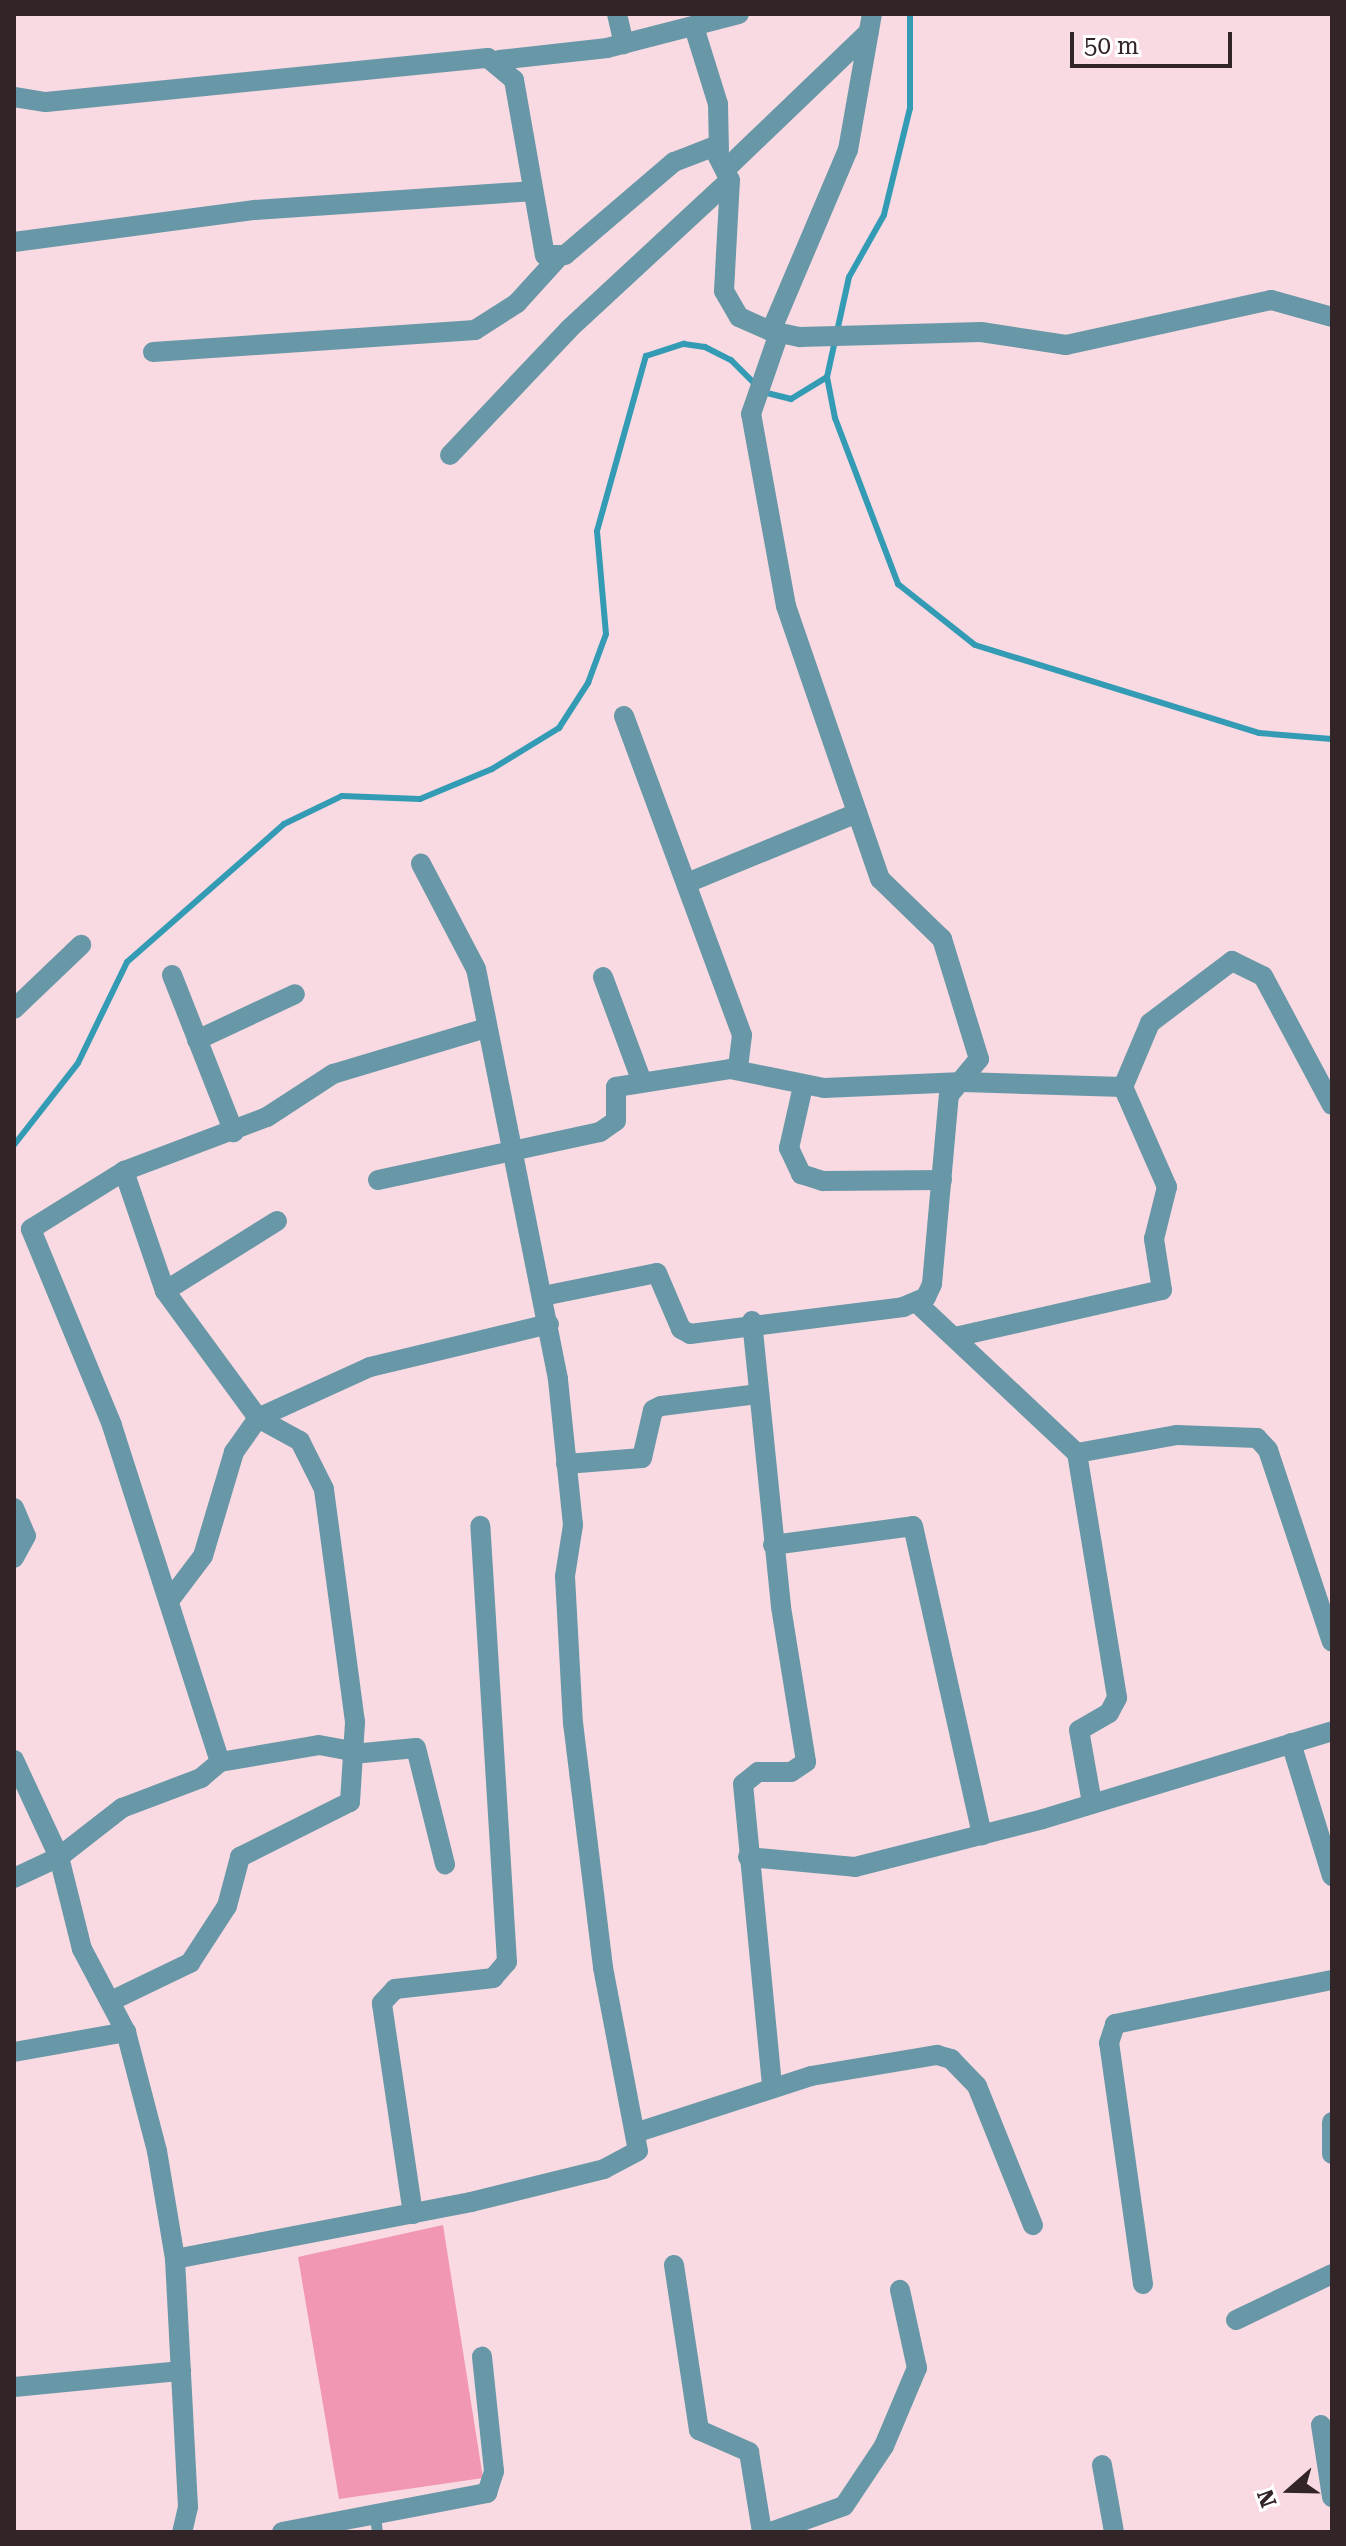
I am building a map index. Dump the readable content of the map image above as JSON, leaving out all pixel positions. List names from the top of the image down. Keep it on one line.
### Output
{"scale_bar":"50 m","north":"left"}
